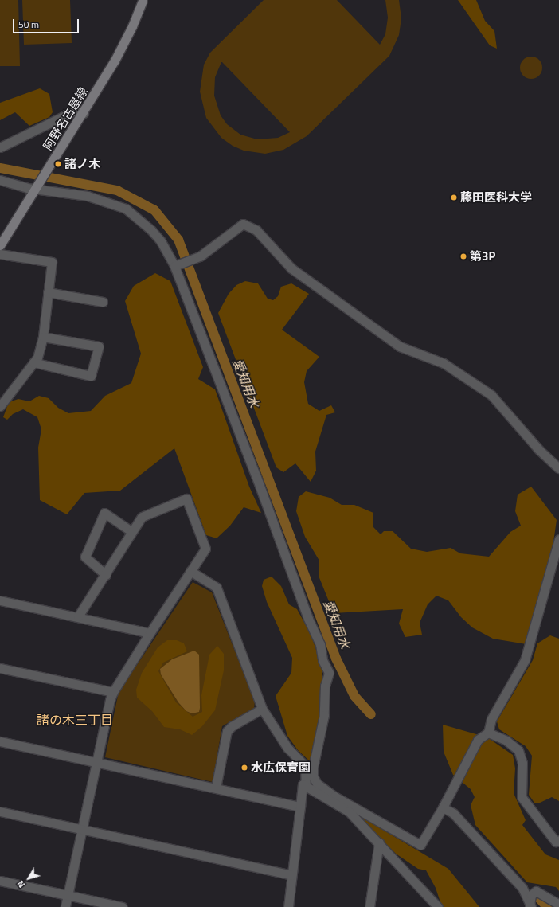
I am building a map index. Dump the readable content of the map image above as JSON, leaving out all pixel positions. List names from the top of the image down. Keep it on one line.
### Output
{"streets":{"main road":["阿野名古屋線"]},"districts":["諸の木三丁目"],"water":["愛知用水"],"places":["諸ノ木","藤田医科大学","第3P","水広保育園"],"scale_bar":"50 m","north":"bottom left"}
